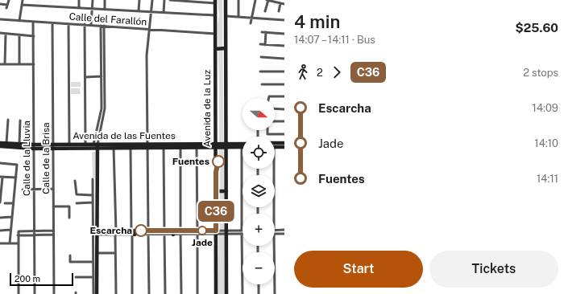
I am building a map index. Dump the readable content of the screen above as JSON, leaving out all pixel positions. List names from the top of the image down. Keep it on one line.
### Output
{"streets":{"main road":["Avenida de la Luz","Avenida de las Fuentes"],"street":["Calle del Farallón","Calle de la Lluvia","Calle de la Brisa"]},"crossings":[["Calle del Farallón","Avenida de la Luz"],["Calle del Farallón","Calle de la Lluvia"],["Calle del Farallón","Calle de la Brisa"],["Avenida de la Luz","Avenida de las Fuentes"],["Avenida de las Fuentes","Calle de la Lluvia"],["Avenida de las Fuentes","Calle de la Brisa"]],"places":["Fuentes","Escarcha","Jade"],"lines":["bus line C36"],"scale_bar":"200 m","north":"right","page":{"on_map":"C36","heading":["4 min","14:07 – 14:11 · Bus","$25.60"],"legs":["2","C36","2 stops"],"list":[{"name":"Escarcha","value":"14:09"},{"name":"Jade","value":"14:10"},{"name":"Fuentes","value":"14:11"}],"map_buttons":["+","−"],"buttons":["Start","Tickets"],"scale":"200 m"}}
